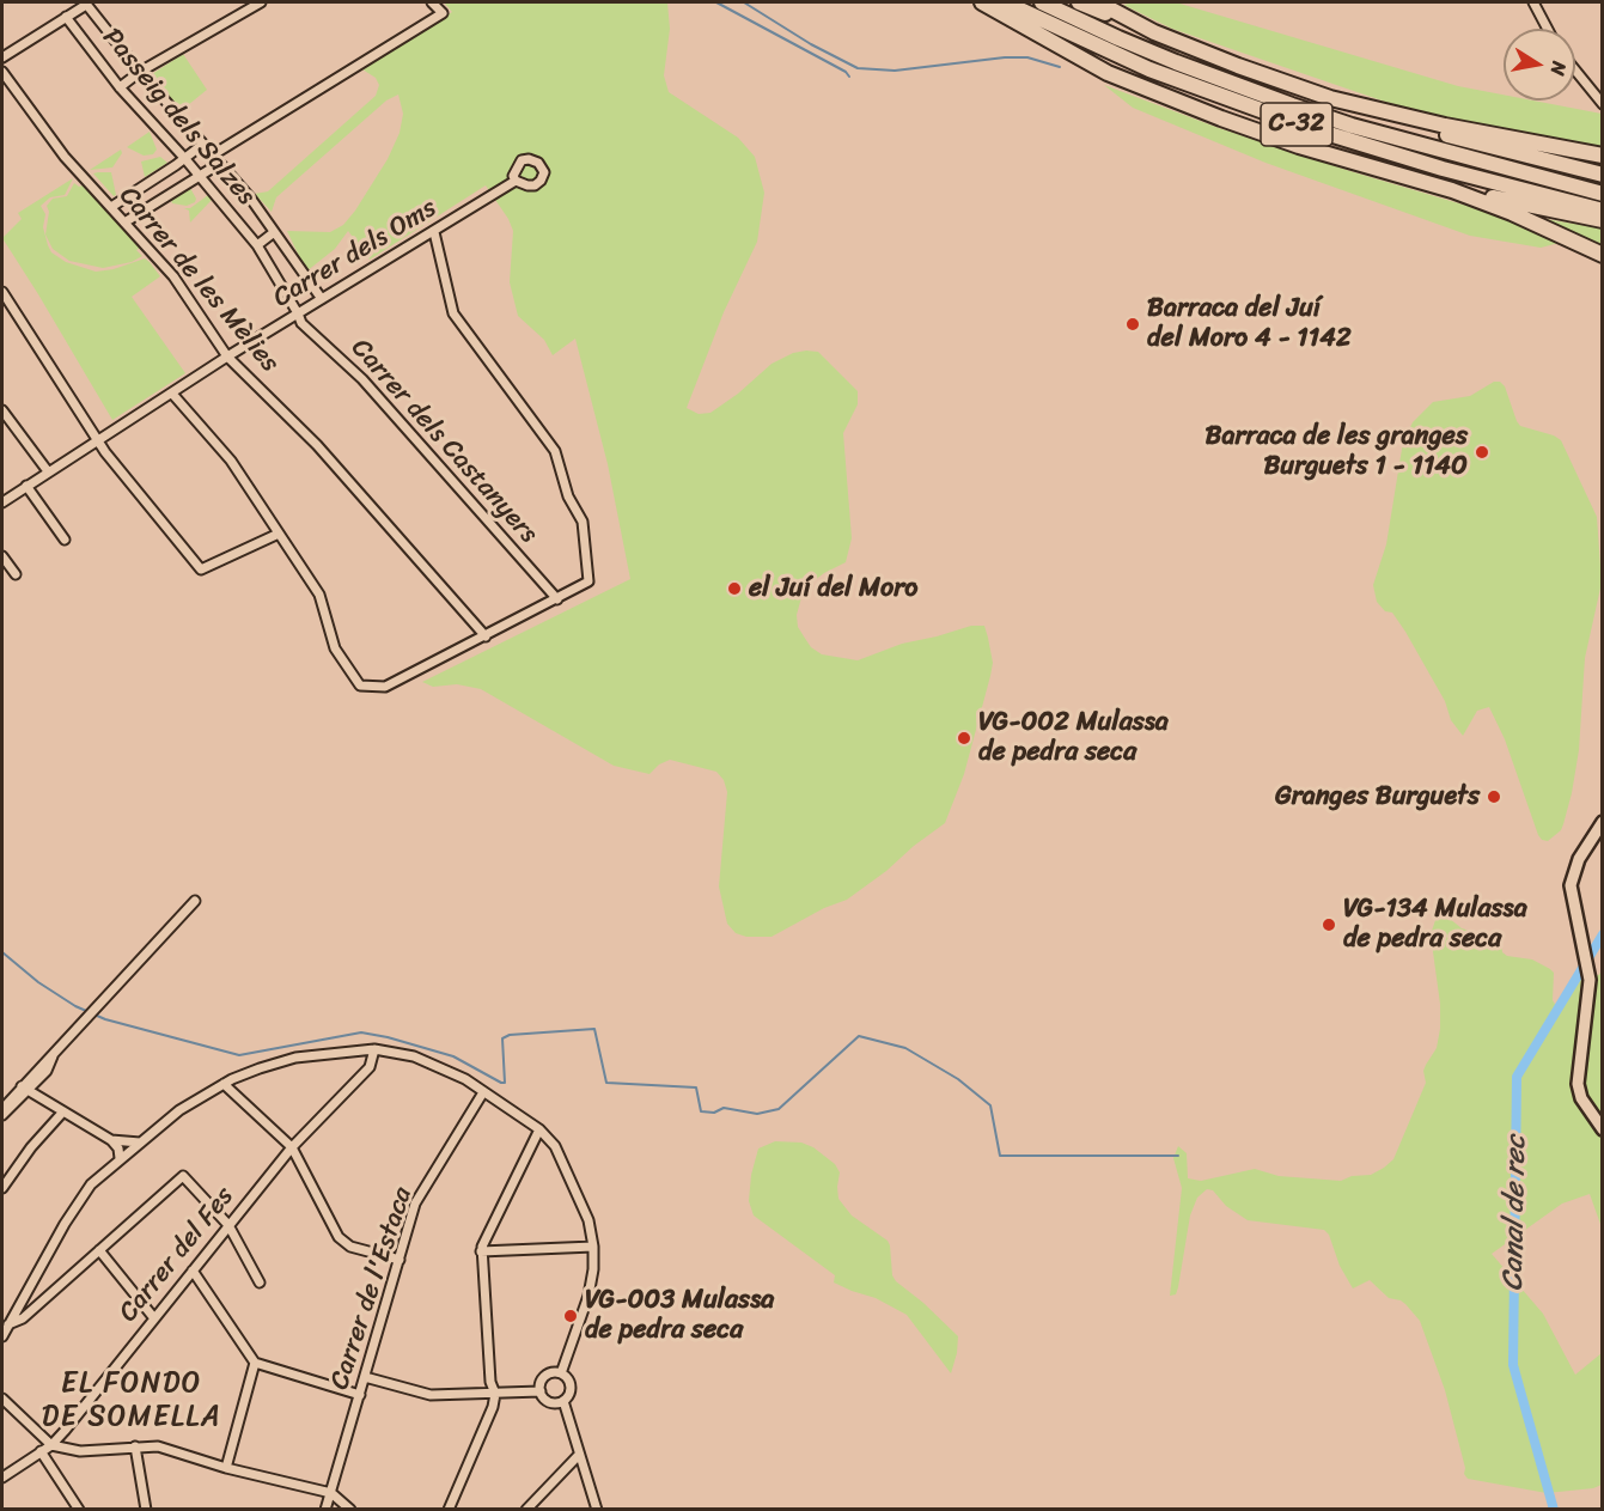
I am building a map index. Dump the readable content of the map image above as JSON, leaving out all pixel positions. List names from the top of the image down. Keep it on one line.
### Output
{"streets":{"highway":["C-32"],"street":["Passeig dels Salzes","Carrer dels Oms","Carrer de les Mèlies","Carrer dels Castanyers","Carrer del Fes","Carrer de l'Estaca"]},"crossings":[["Passeig dels Salzes","Carrer dels Oms"],["Passeig dels Salzes","Carrer dels Castanyers"],["Carrer dels Oms","Carrer de les Mèlies"],["Carrer dels Oms","Carrer dels Castanyers"]],"districts":["EL FONDO DE SOMELLA"],"water":["Canal de rec"],"places":["Barraca del Juí del Moro 4 - 1142","Barraca de les granges Burguets 1 - 1140","el Juí del Moro","VG-002 Mulassa de pedra seca","Granges Burguets","VG-134 Mulassa de pedra seca","VG-003 Mulassa de pedra seca"],"north":"right"}
